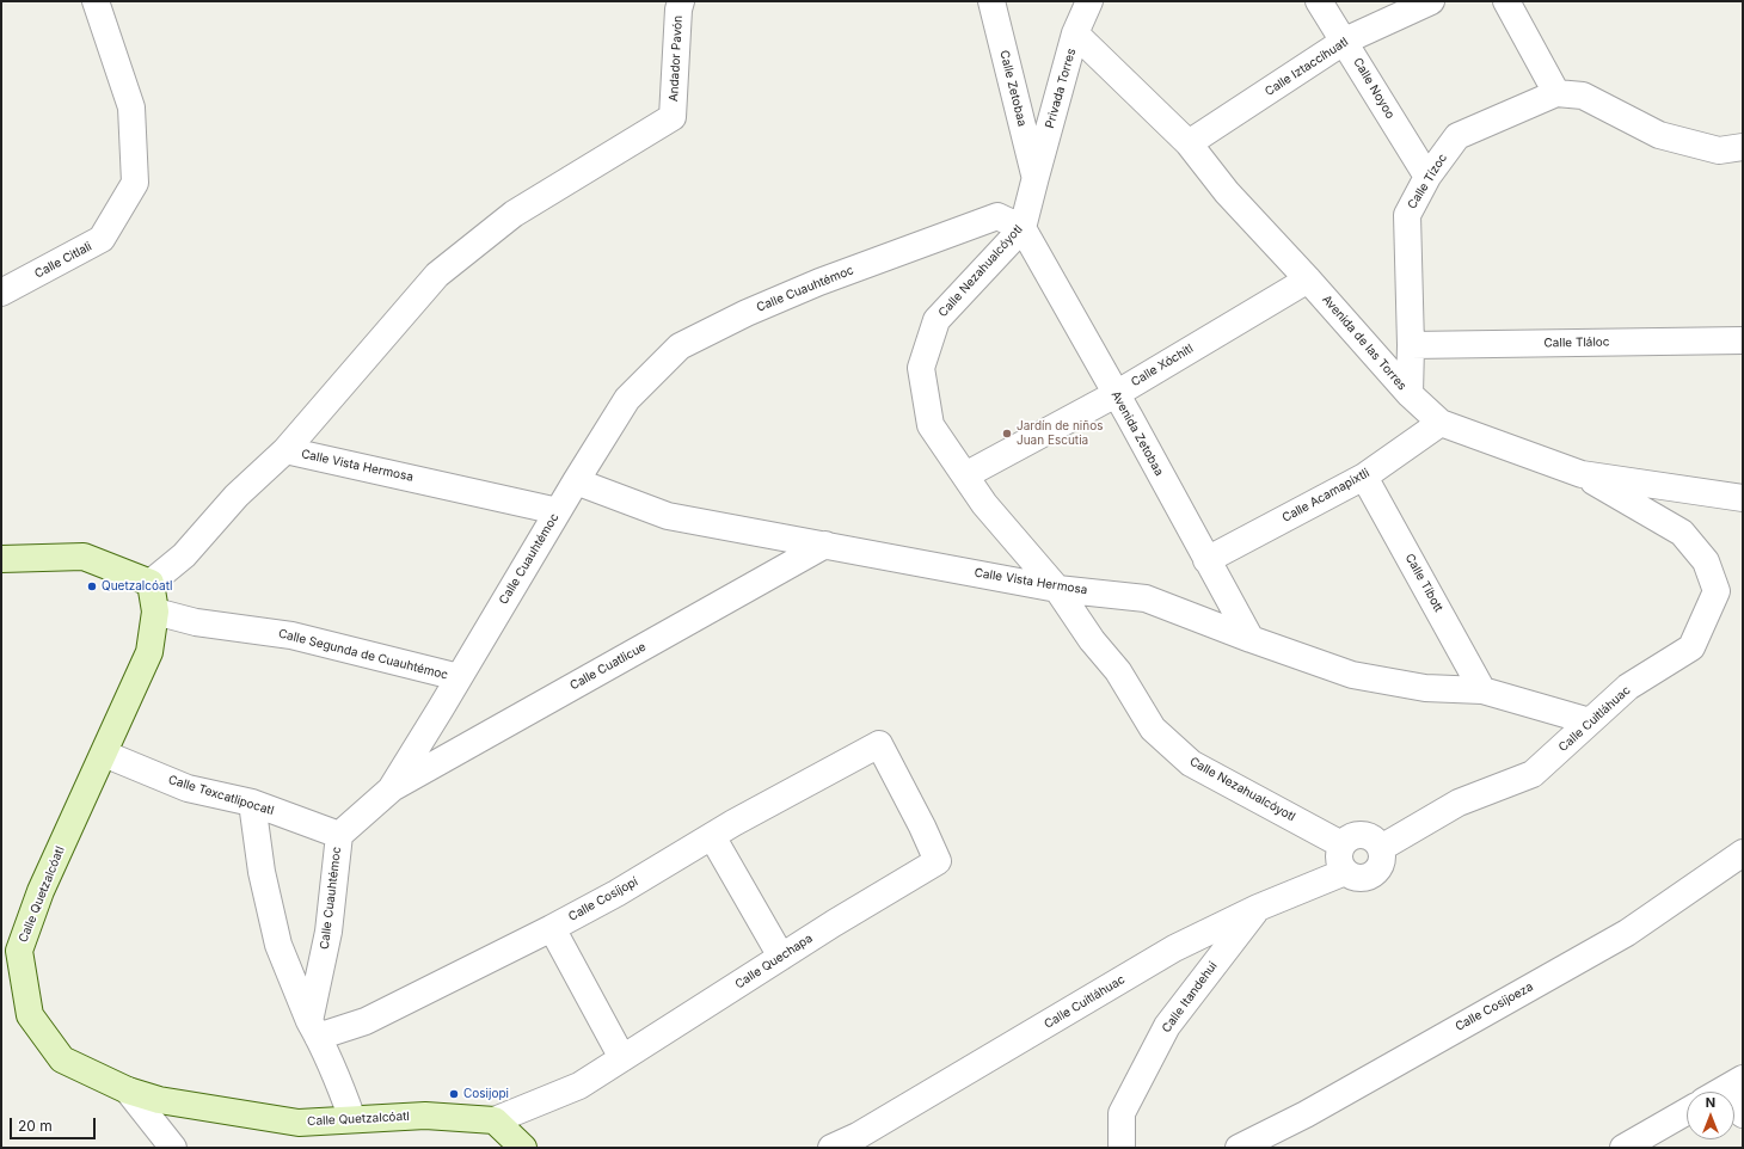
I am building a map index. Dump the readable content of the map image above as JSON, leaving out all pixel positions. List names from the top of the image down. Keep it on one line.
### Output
{"streets":{"street":["Andador Pavón","Calle Iztaccíhuatl","Calle Zetobaa","Privada Torres","Calle Noyoo","Calle Tízoc","Calle Citlali","Calle Nezahualcóyotl","Calle Cuauhtémoc","Avenida de las Torres","Calle Tláloc","Calle Xóchitl","Avenida Zetobaa","Calle Vista Hermosa","Calle Acamapixtli","Calle Tibott","Calle Segunda de Cuauhtémoc","Calle Cuatlicue","Calle Cuitláhuac","Calle Texcatlipocatl","Calle Quetzalcóatl","Calle Cosijopí","Calle Quechapa","Calle Itandehui","Calle Cosijoeza"]},"crossings":[["Andador Pavón","Calle Vista Hermosa"],["Calle Iztaccíhuatl","Calle Noyoo"],["Calle Iztaccíhuatl","Avenida de las Torres"],["Calle Zetobaa","Privada Torres"],["Calle Zetobaa","Calle Nezahualcóyotl"],["Privada Torres","Calle Nezahualcóyotl"],["Privada Torres","Avenida de las Torres"],["Calle Noyoo","Calle Tízoc"],["Calle Tízoc","Avenida de las Torres"],["Calle Tízoc","Calle Tláloc"],["Calle Nezahualcóyotl","Calle Cuauhtémoc"],["Calle Nezahualcóyotl","Calle Xóchitl"],["Calle Nezahualcóyotl","Avenida Zetobaa"],["Calle Nezahualcóyotl","Calle Vista Hermosa"],["Calle Nezahualcóyotl","Calle Cuitláhuac"],["Calle Cuauhtémoc","Avenida Zetobaa"],["Calle Cuauhtémoc","Calle Vista Hermosa"],["Calle Cuauhtémoc","Calle Segunda de Cuauhtémoc"],["Calle Cuauhtémoc","Calle Cuatlicue"],["Calle Cuauhtémoc","Calle Texcatlipocatl"],["Calle Cuauhtémoc","Calle Cosijopí"],["Avenida de las Torres","Calle Xóchitl"],["Avenida de las Torres","Calle Acamapixtli"],["Avenida de las Torres","Calle Cuitláhuac"],["Calle Xóchitl","Avenida Zetobaa"],["Avenida Zetobaa","Calle Vista Hermosa"],["Avenida Zetobaa","Calle Acamapixtli"],["Calle Vista Hermosa","Calle Tibott"],["Calle Vista Hermosa","Calle Cuatlicue"],["Calle Vista Hermosa","Calle Cuitláhuac"],["Calle Vista Hermosa","Calle Quetzalcóatl"],["Calle Acamapixtli","Calle Tibott"],["Calle Segunda de Cuauhtémoc","Calle Quetzalcóatl"],["Calle Cuitláhuac","Calle Itandehui"],["Calle Texcatlipocatl","Calle Quetzalcóatl"],["Calle Quetzalcóatl","Calle Quechapa"],["Calle Cosijopí","Calle Quechapa"]],"places":["Jardín de niños Juan Escutia","Quetzalcóatl","Cosijopi"],"scale_bar":"20 m","north":"top"}
